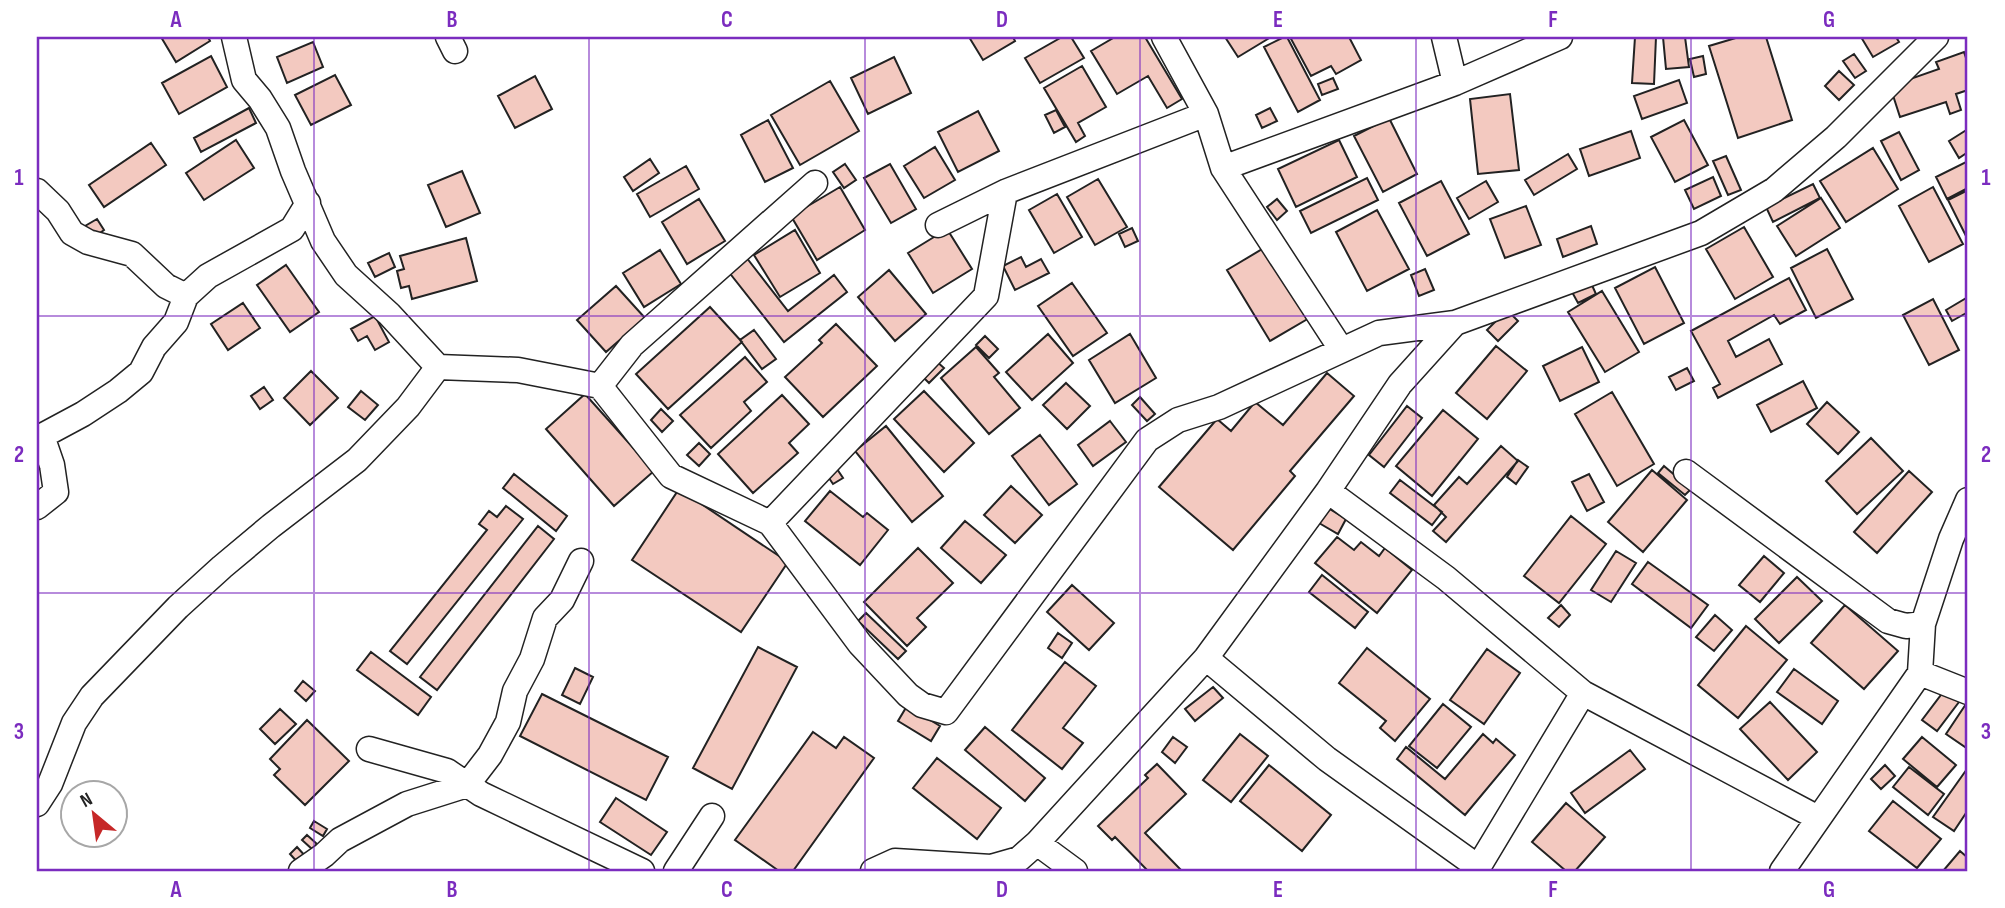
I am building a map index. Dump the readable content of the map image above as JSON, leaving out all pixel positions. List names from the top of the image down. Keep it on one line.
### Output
{"north":"top left","grid":{"columns":["A","B","C","D","E","F","G"],"rows":["1","2","3"]}}
